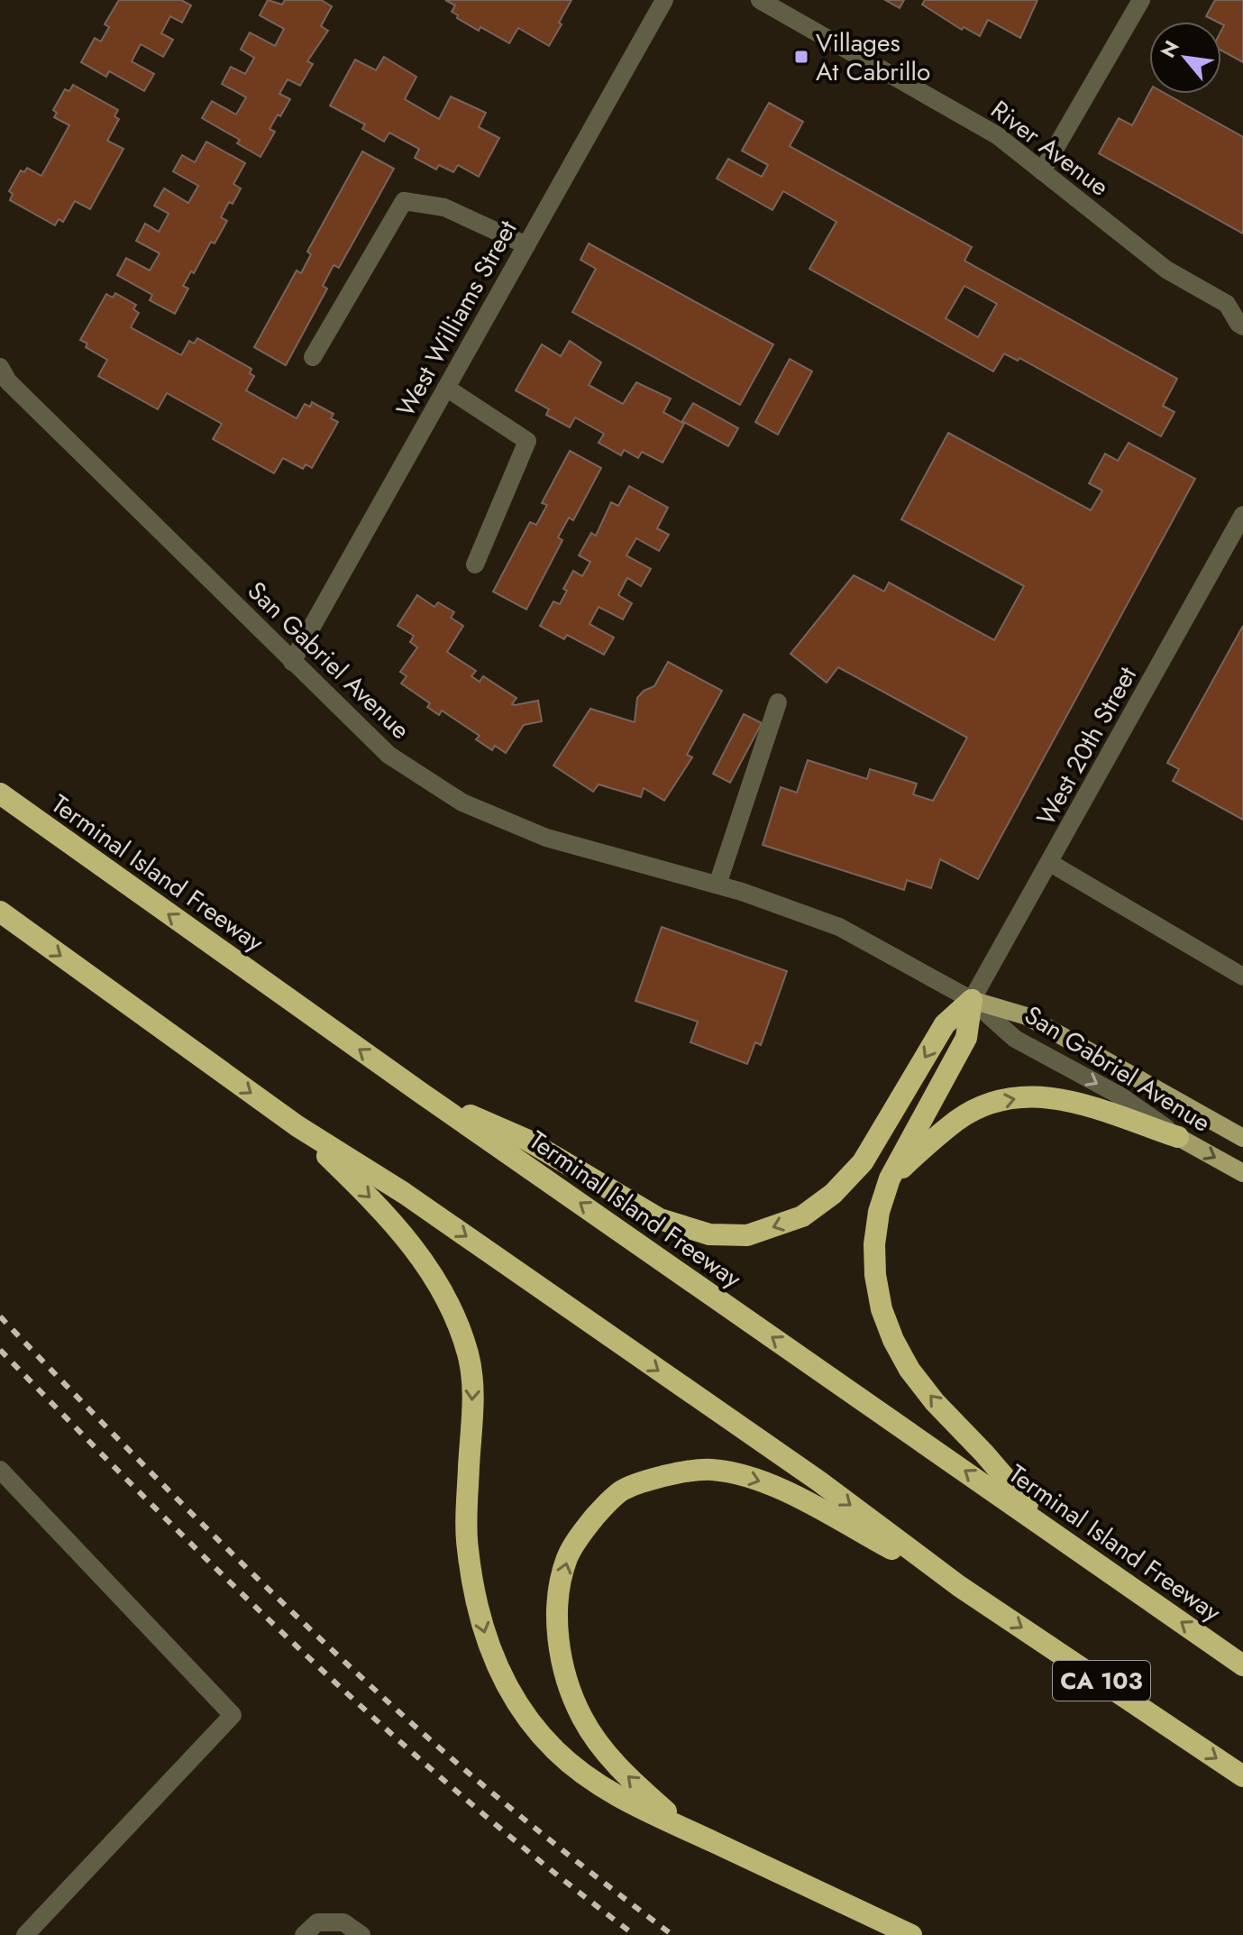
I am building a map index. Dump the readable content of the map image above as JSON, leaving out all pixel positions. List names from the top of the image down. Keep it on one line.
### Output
{"streets":{"highway":["Terminal Island Freeway","CA 103"],"main road":["San Gabriel Avenue"],"street":["River Avenue","West Williams Street","West 20th Street"]},"crossings":[["West Williams Street","San Gabriel Avenue"],["San Gabriel Avenue","West 20th Street"]],"places":{"transit":["Villages At Cabrillo"]},"north":"top left"}
